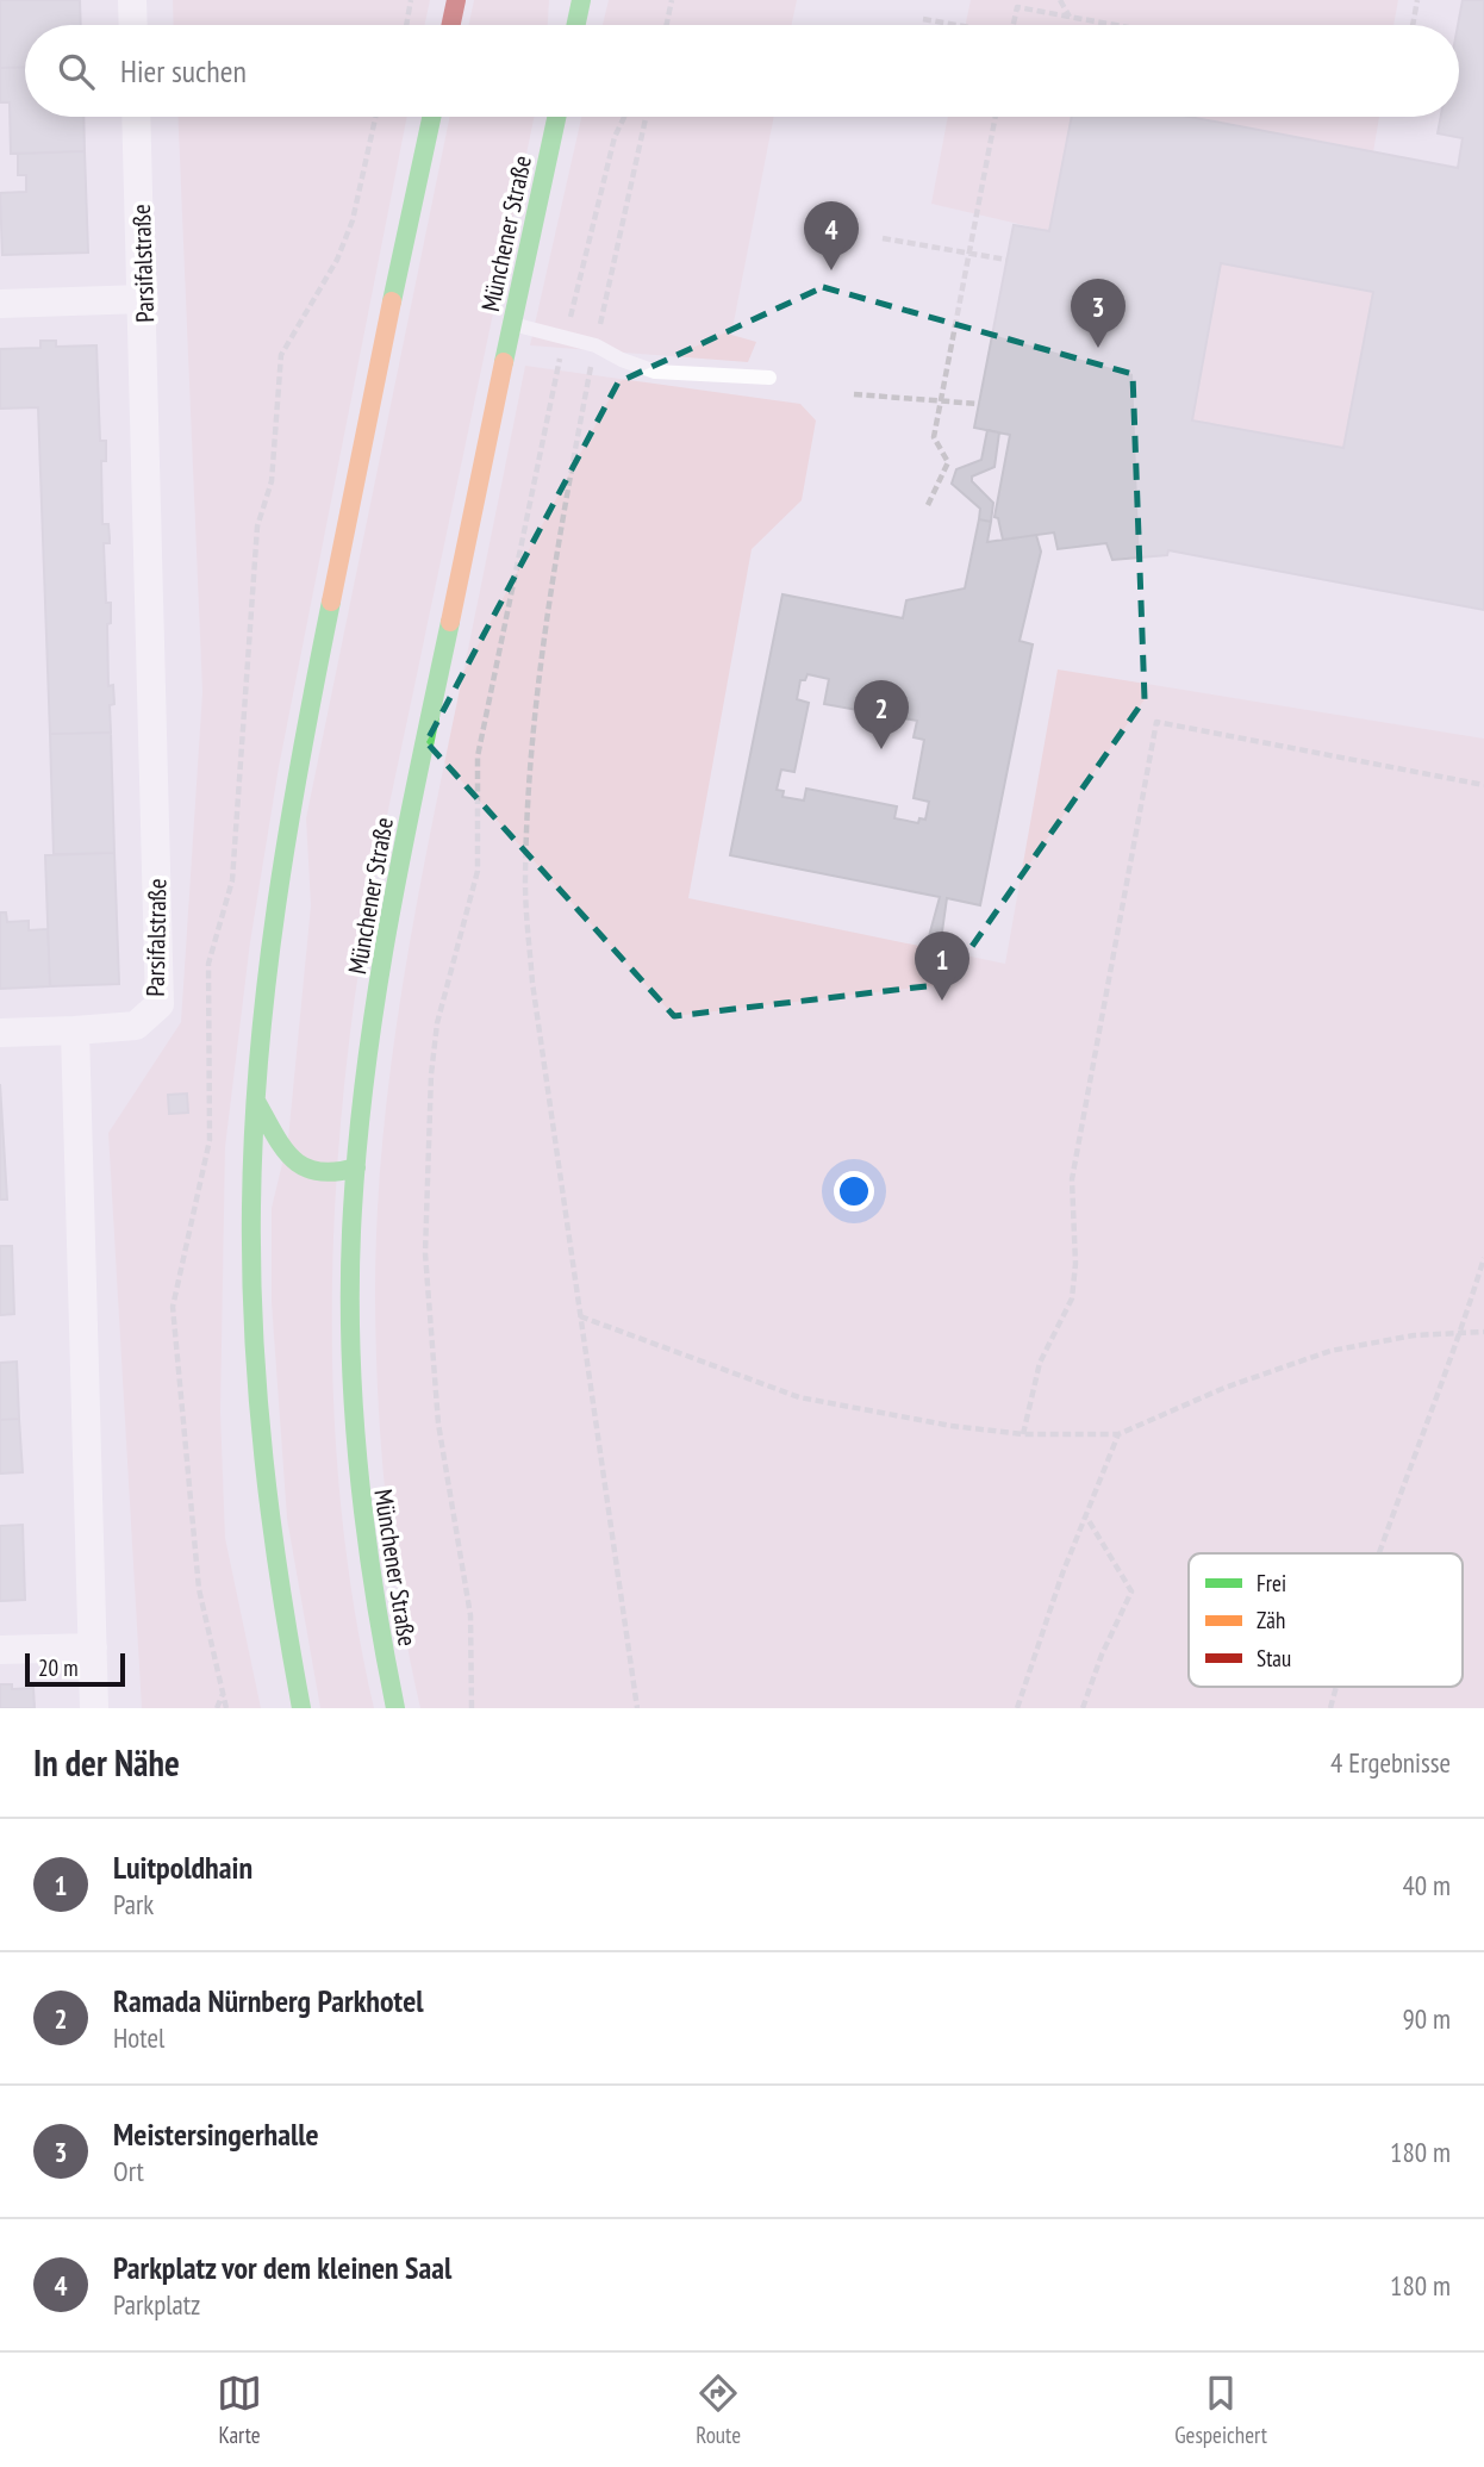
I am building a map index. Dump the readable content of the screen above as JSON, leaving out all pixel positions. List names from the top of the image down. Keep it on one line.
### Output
{"streets":{"main road":["Münchener Straße"],"street":["Parsifalstraße"]},"legend":["Frei","Zäh","Stau"],"scale_bar":"20 m","page":{"search":"Hier suchen","pins":["4","3","2","1"],"scale":"20 m","heading":["In der Nähe","4 Ergebnisse"],"list":[{"mark":"1","name":"Luitpoldhain","note":"Park","value":"40 m"},{"mark":"2","name":"Ramada Nürnberg Parkhotel","note":"Hotel","value":"90 m"},{"mark":"3","name":"Meistersingerhalle","note":"Ort","value":"180 m"},{"mark":"4","name":"Parkplatz vor dem kleinen Saal","note":"Parkplatz","value":"180 m"}],"nav":["Karte","Route","Gespeichert"]}}
